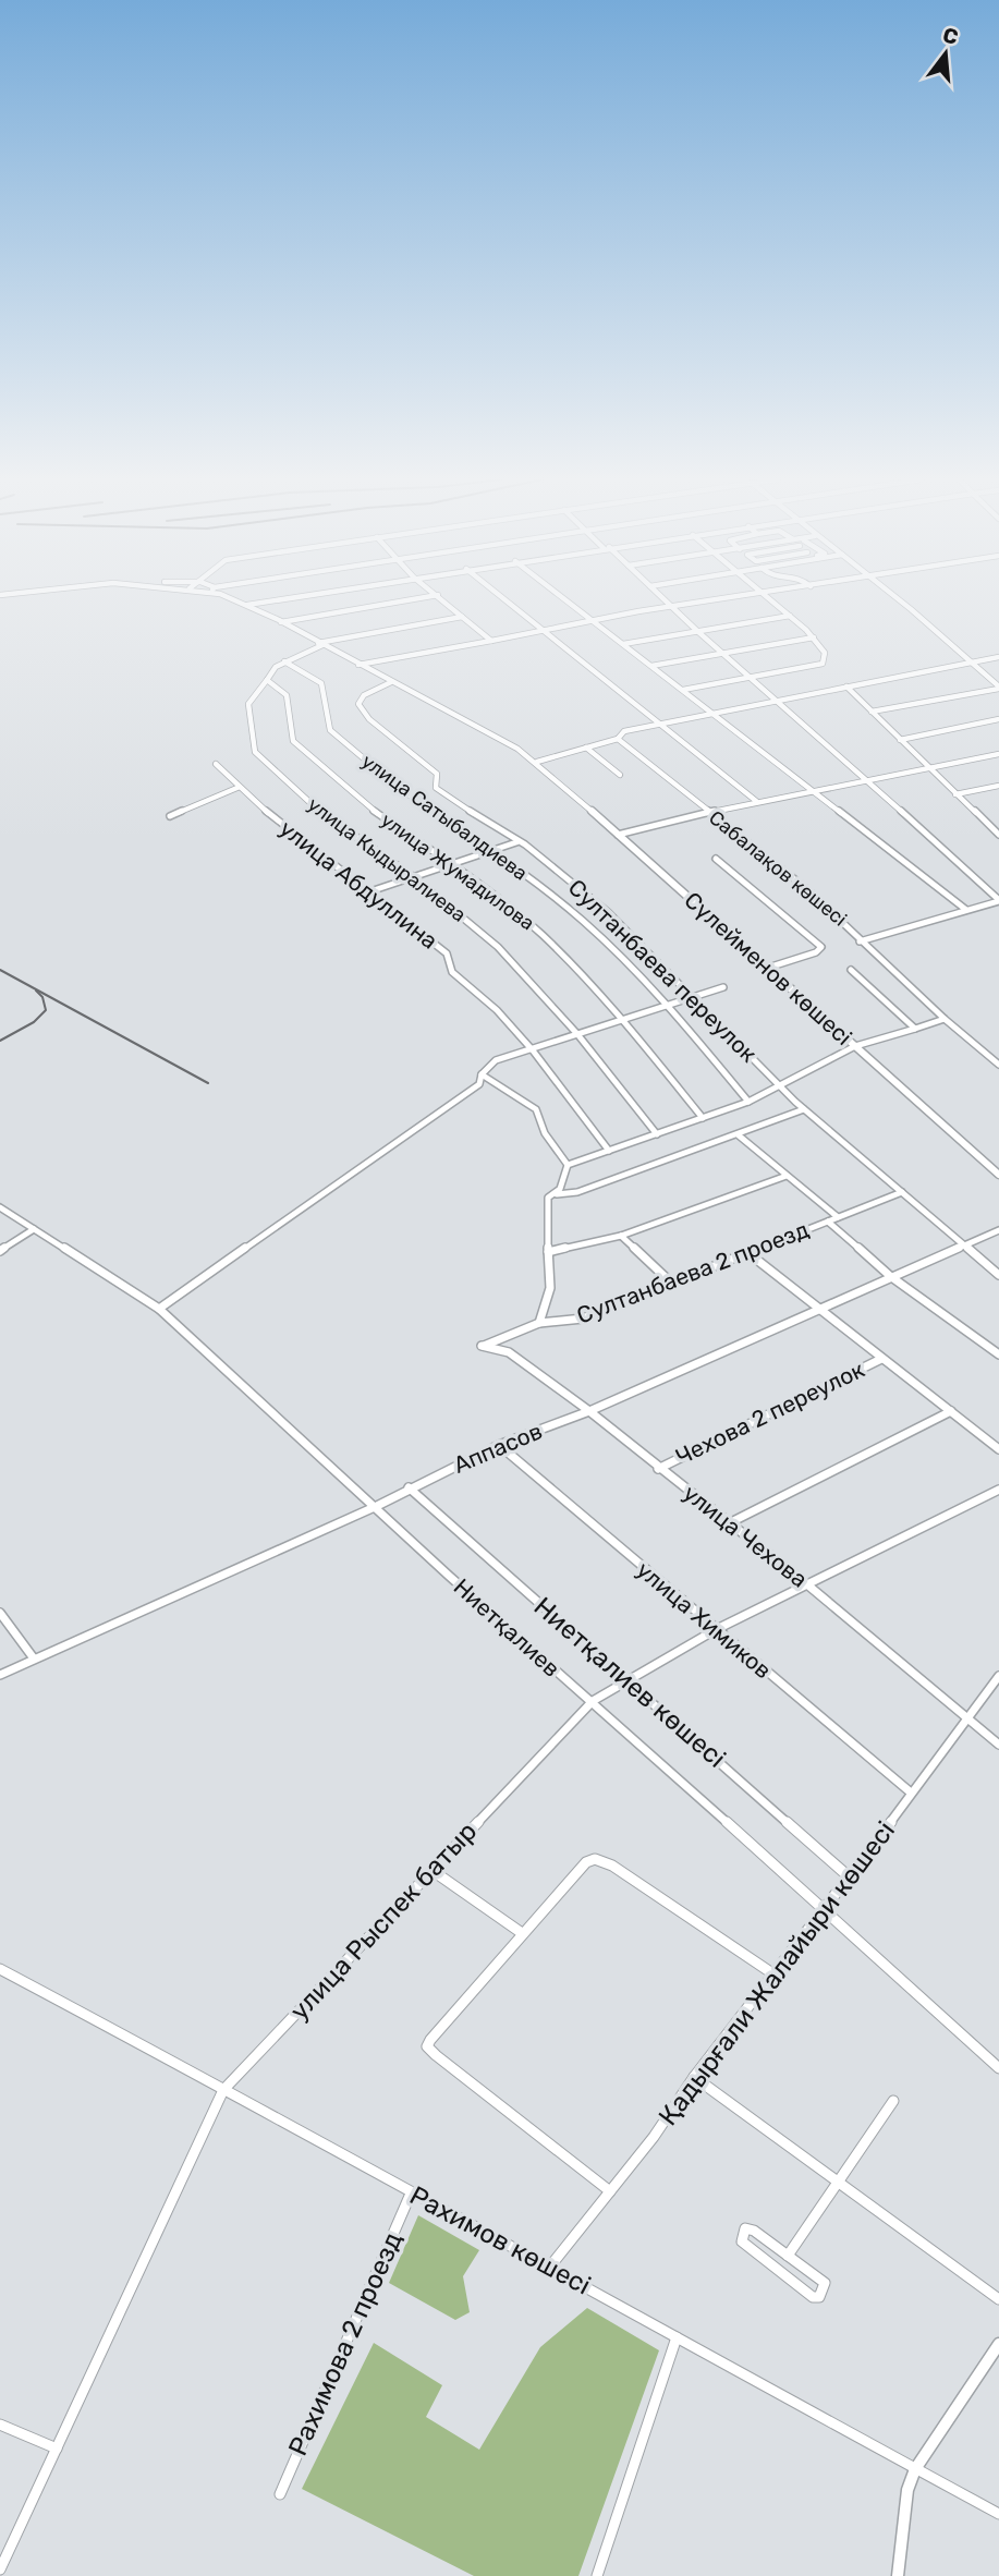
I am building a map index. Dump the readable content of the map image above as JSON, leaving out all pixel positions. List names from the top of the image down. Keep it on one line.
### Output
{"streets":{"main road":["Сүлейменов көшесі"],"street":["улица Сатыбалдиева","улица Кыдыралиева","Сабалақов көшесі","улица Жумадилова","улица Абдуллина","Султанбаева переулок","Султанбаева 2 проезд","Чехова 2 переулок","Аппасов","улица Чехова","улица Химиков","Ниетқалиев","Ниетқалиев көшесі","улица Рыспек батыр","Қадырғали Жалайыри көшесі","Рахимов көшесі","Рахимова 2 проезд"]},"crossings":[["улица Кыдыралиева","улица Жумадилова"],["Сүлейменов көшесі","Султанбаева переулок"],["Султанбаева переулок","Султанбаева 2 проезд"],["Султанбаева переулок","Аппасов"],["Султанбаева 2 проезд","улица Чехова"],["Чехова 2 переулок","улица Чехова"],["Аппасов","улица Чехова"],["Аппасов","улица Химиков"],["Аппасов","Ниетқалиев"],["Аппасов","Ниетқалиев көшесі"],["улица Чехова","улица Рыспек батыр"],["улица Чехова","Қадырғали Жалайыри көшесі"],["улица Химиков","улица Рыспек батыр"],["улица Химиков","Қадырғали Жалайыри көшесі"],["Ниетқалиев","улица Рыспек батыр"],["Ниетқалиев","Қадырғали Жалайыри көшесі"],["Ниетқалиев көшесі","улица Рыспек батыр"],["Ниетқалиев көшесі","Қадырғали Жалайыри көшесі"],["улица Рыспек батыр","Рахимов көшесі"],["Қадырғали Жалайыри көшесі","Рахимов көшесі"],["Рахимов көшесі","Рахимова 2 проезд"]],"north":"top"}
